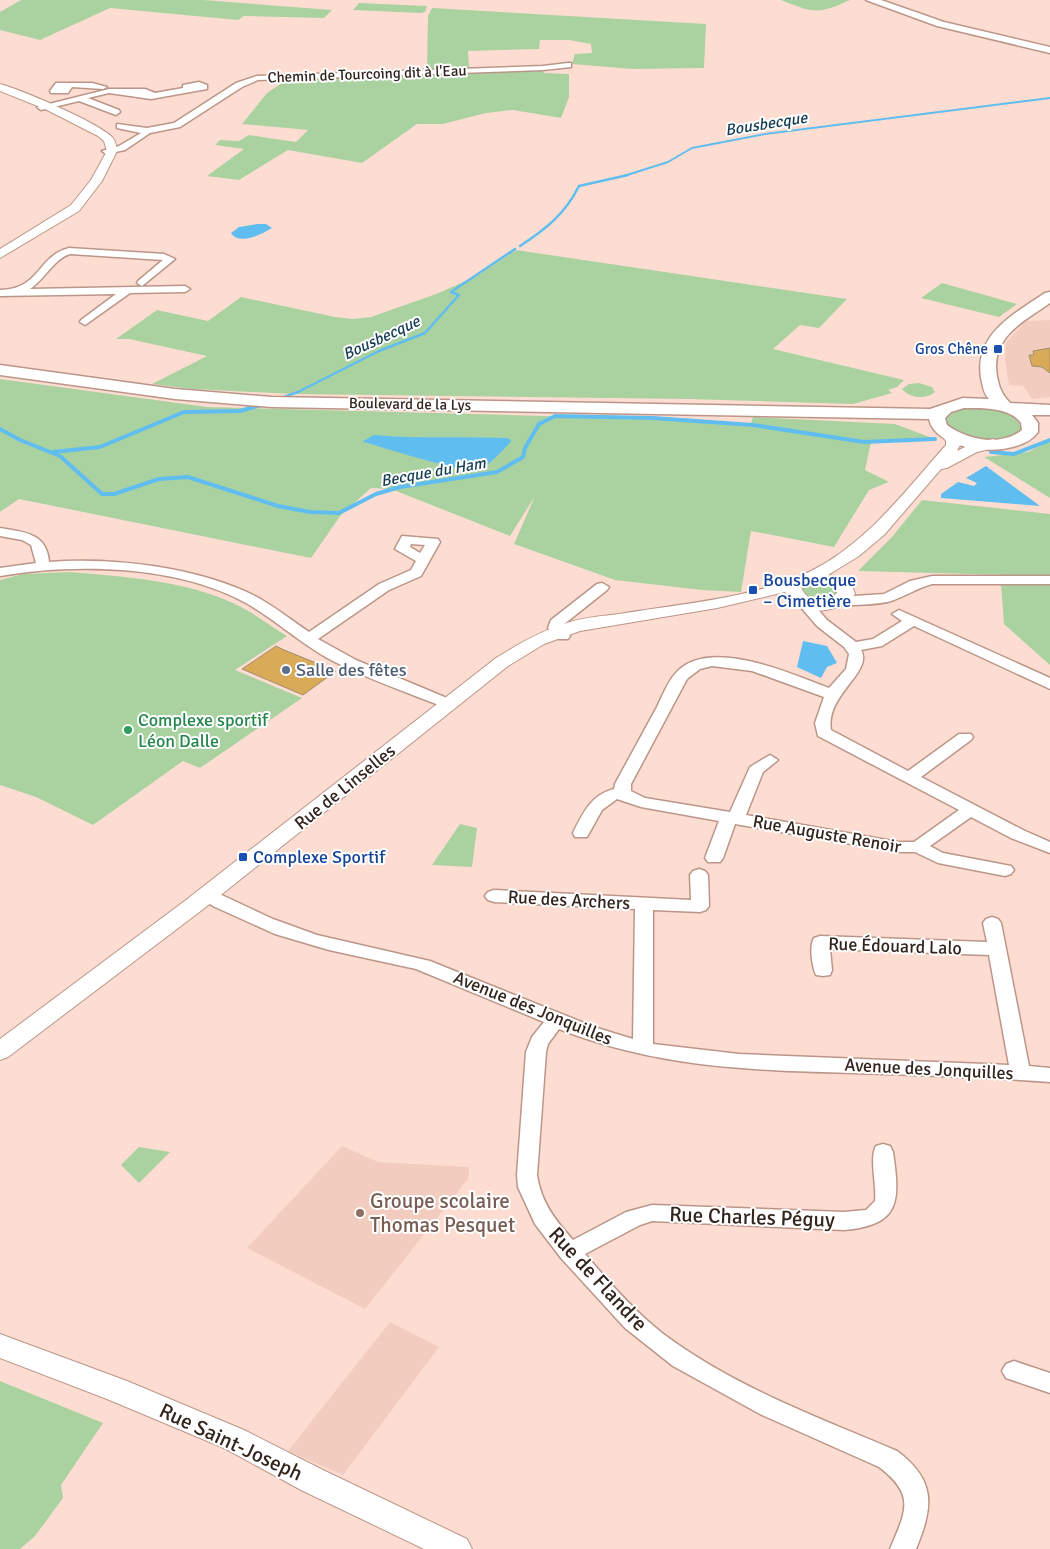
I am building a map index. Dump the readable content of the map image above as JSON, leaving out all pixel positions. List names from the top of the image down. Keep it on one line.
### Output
{"streets":{"main road":["Boulevard de la Lys"],"street":["Chemin de Tourcoing dit à l'Eau","Rue de Linselles","Rue Auguste Renoir","Rue des Archers","Rue Édouard Lalo","Avenue des Jonquilles","Rue Charles Péguy","Rue de Flandre","Rue Saint-Joseph"]},"crossings":[["Boulevard de la Lys","Rue de Linselles"],["Rue de Linselles","Avenue des Jonquilles"],["Rue des Archers","Avenue des Jonquilles"],["Avenue des Jonquilles","Rue de Flandre"],["Rue Charles Péguy","Rue de Flandre"]],"water":["Bousbecque","Becque du Ham"],"places":{"transit":["Gros Chêne","Bousbecque – Cimetière","Complexe Sportif"],"other":["Salle des fêtes","Complexe sportif Léon Dalle","Groupe scolaire Thomas Pesquet"]}}
